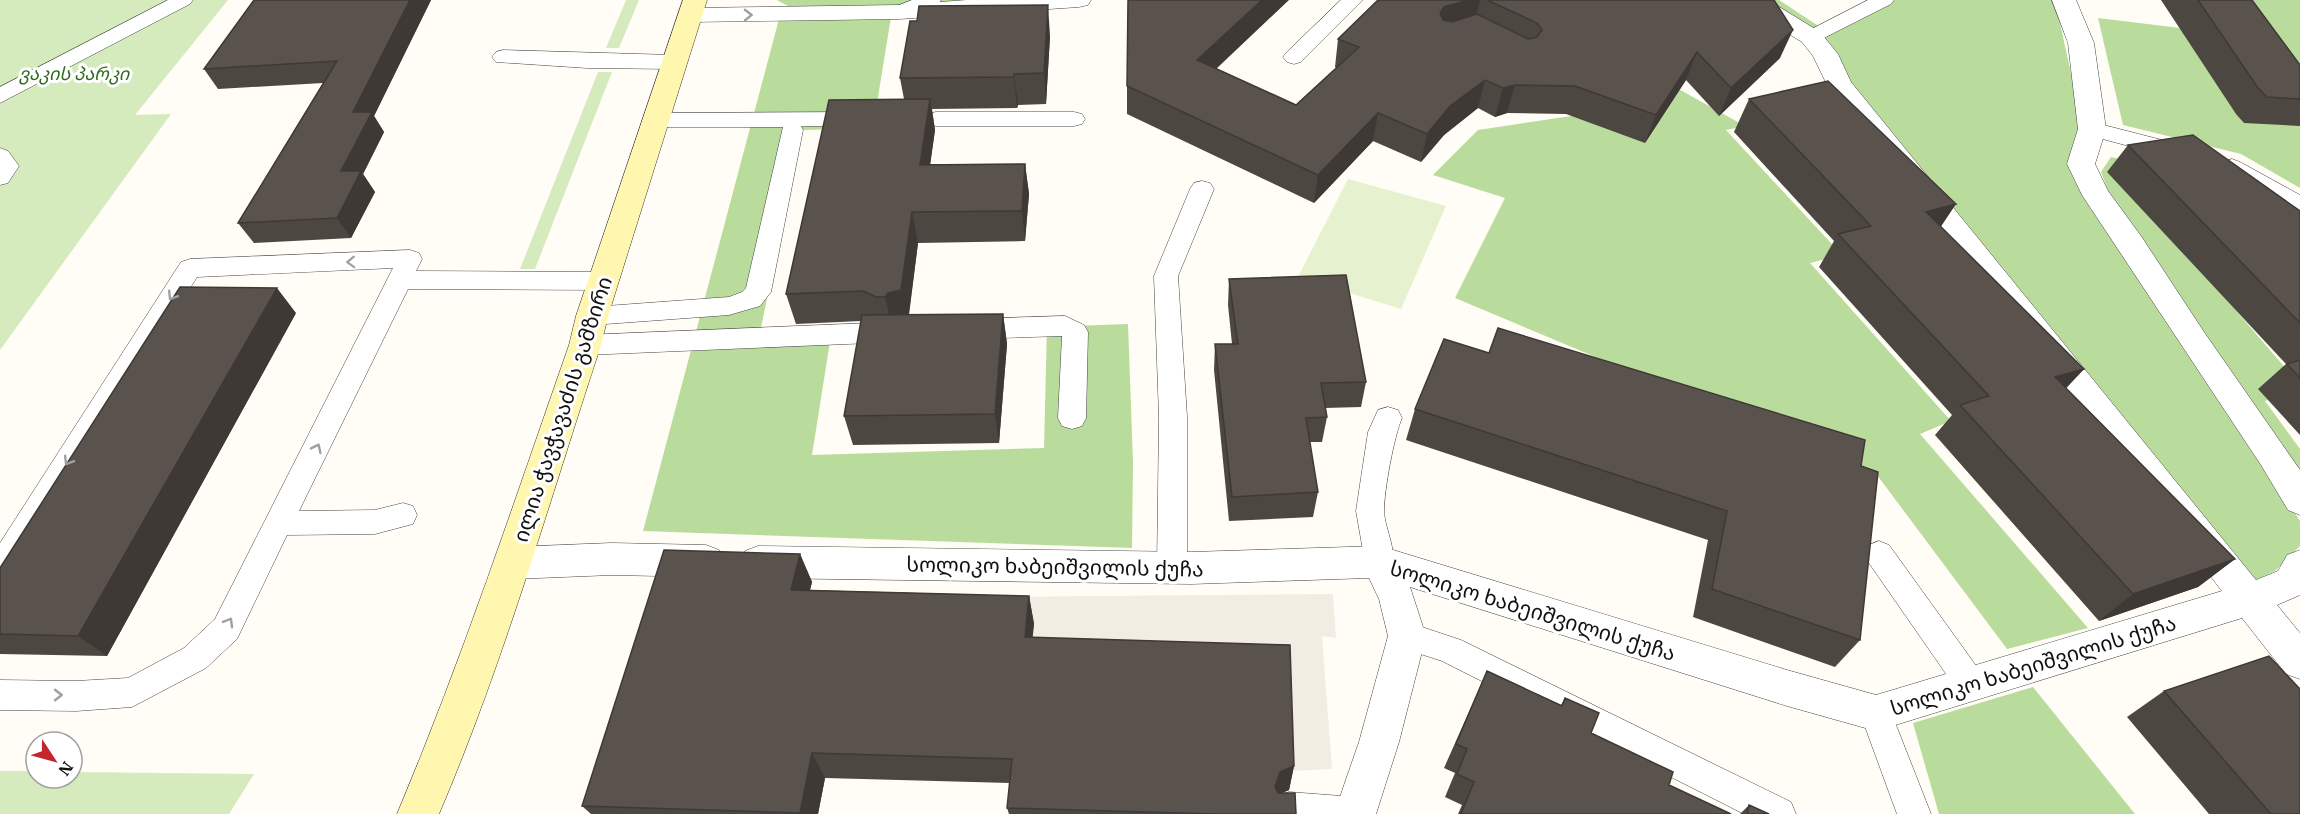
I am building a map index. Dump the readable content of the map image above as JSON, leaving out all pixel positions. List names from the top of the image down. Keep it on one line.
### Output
{"streets":{"main road":["ილია ჭავჭავაძის გამზირი"],"street":["სოლიკო ხაბეიშვილის ქუჩა"]},"crossings":[["ილია ჭავჭავაძის გამზირი","სოლიკო ხაბეიშვილის ქუჩა"]],"parks":["ვაკის პარკი"],"north":"bottom right"}
